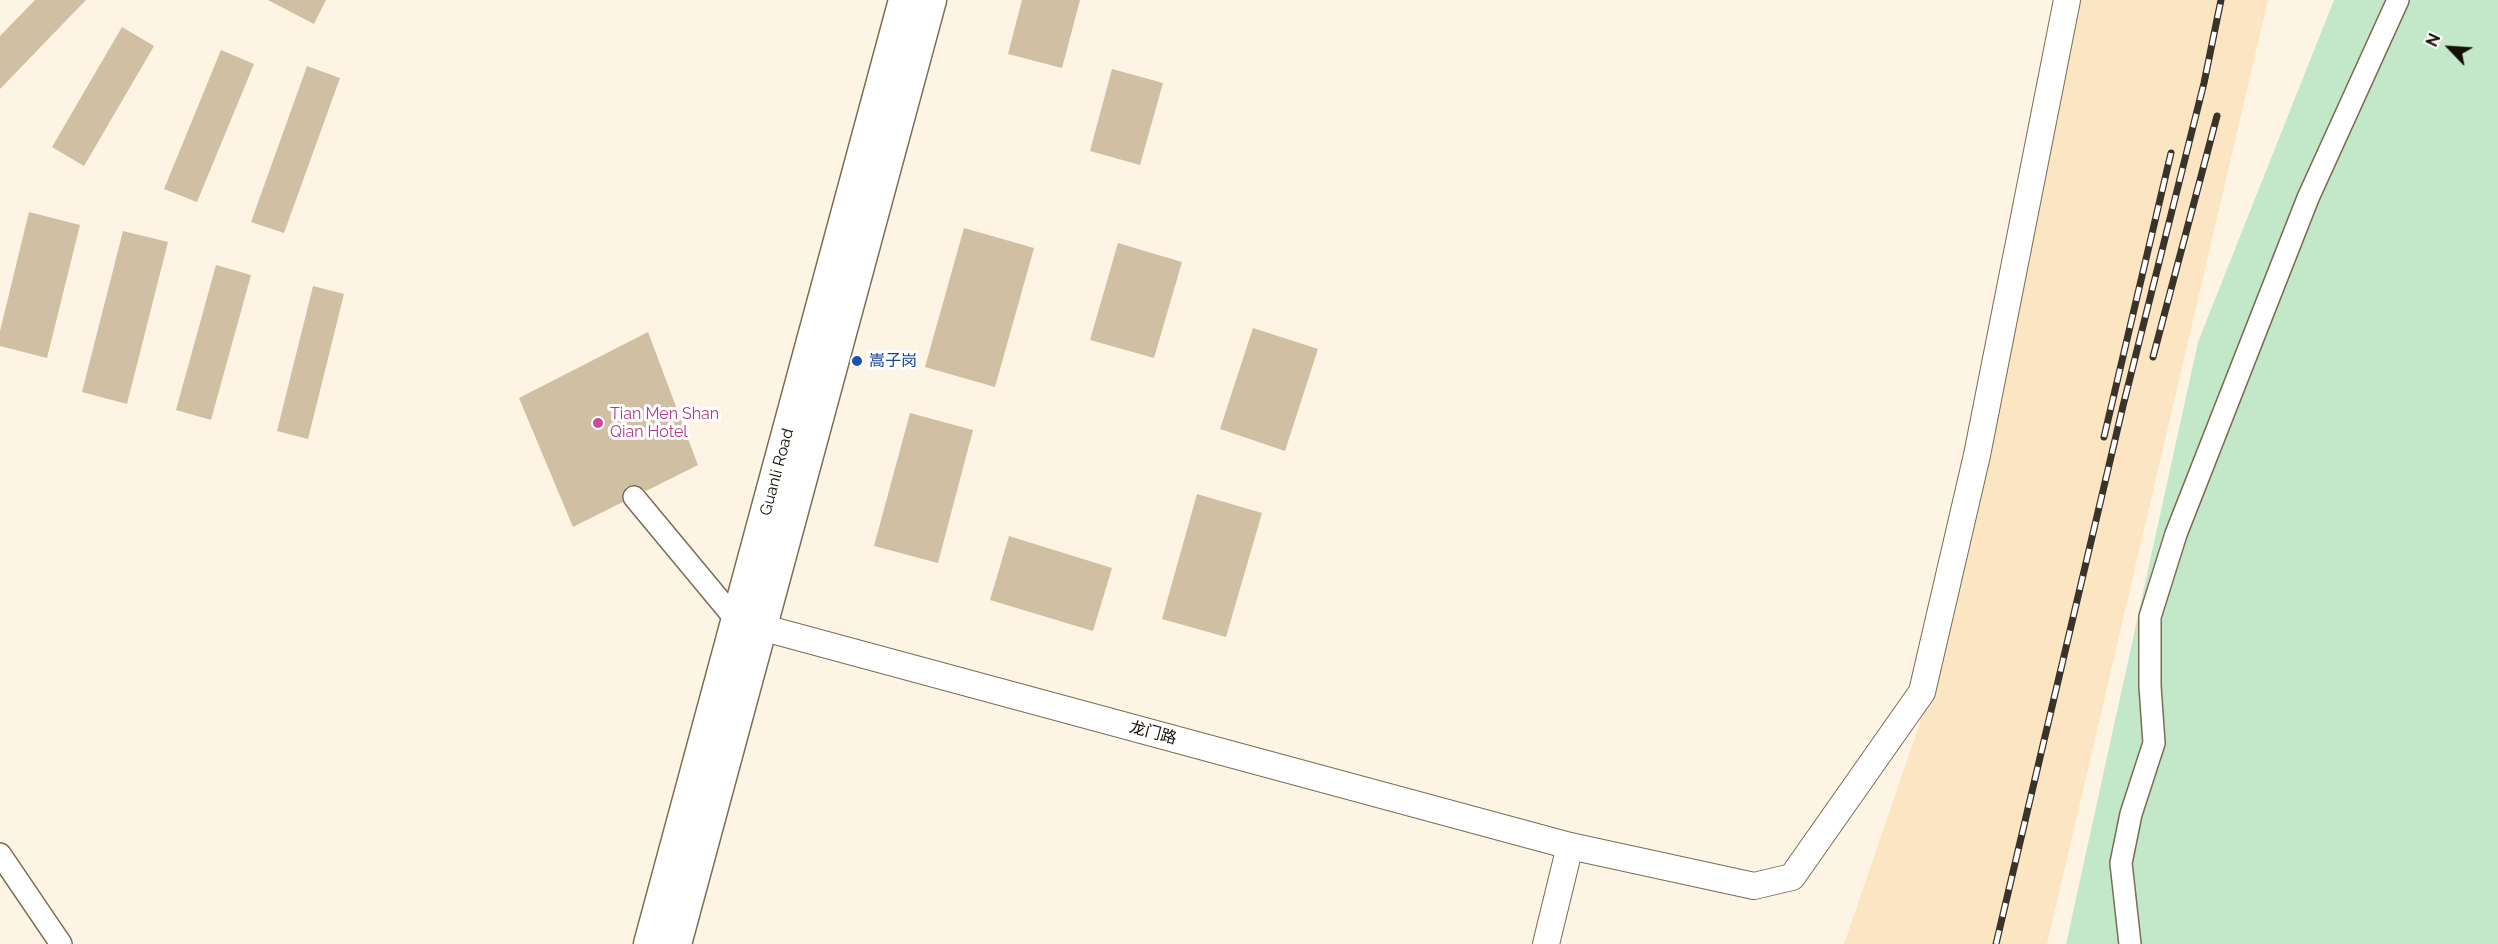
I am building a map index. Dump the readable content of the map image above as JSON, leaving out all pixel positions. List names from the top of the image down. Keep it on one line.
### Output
{"streets":{"main road":["Guanli Road"],"street":["龙门路"]},"crossings":[["Guanli Road","龙门路"]],"places":["嵩子岗","Tian Men Shan Qian Hotel"],"north":"top left"}
